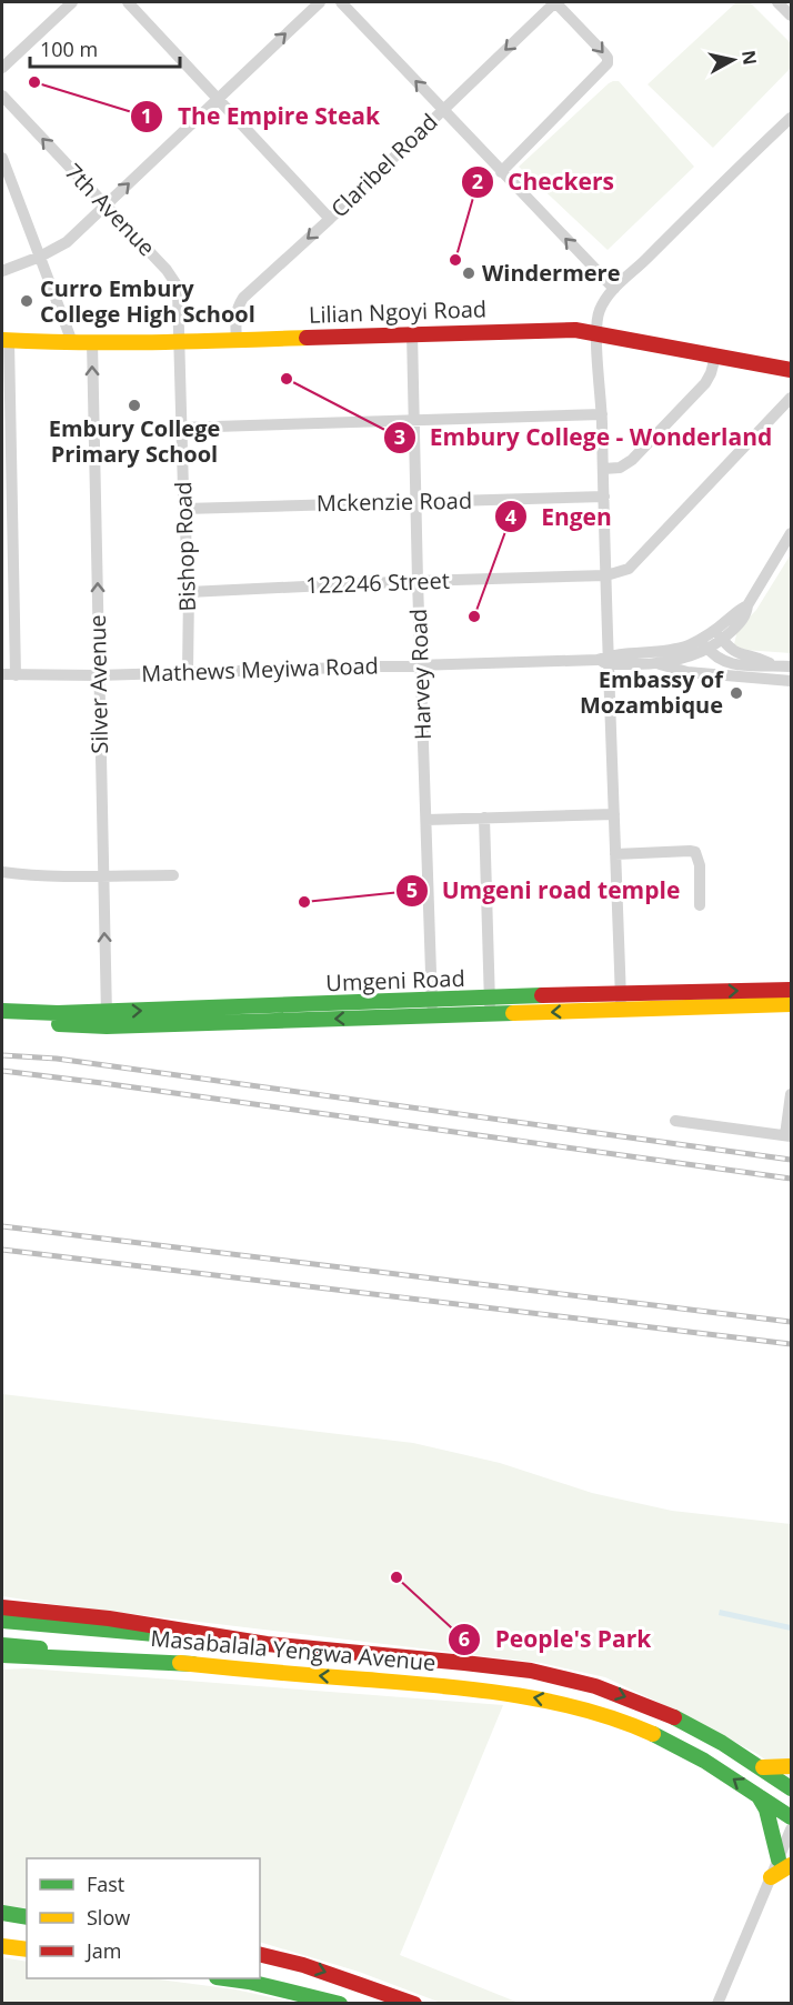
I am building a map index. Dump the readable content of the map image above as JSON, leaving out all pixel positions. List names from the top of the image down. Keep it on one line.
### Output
{"streets":{"main road":["Lilian Ngoyi Road","Umgeni Road","Masabalala Yengwa Avenue"],"street":["Claribel Road","7th Avenue","Mckenzie Road","Bishop Road","122246 Street","Mathews Meyiwa Road","Harvey Road","Silver Avenue"]},"crossings":[["Claribel Road","Lilian Ngoyi Road"],["7th Avenue","Lilian Ngoyi Road"],["7th Avenue","Bishop Road"],["Lilian Ngoyi Road","Bishop Road"],["Lilian Ngoyi Road","Harvey Road"],["Lilian Ngoyi Road","Silver Avenue"],["Mckenzie Road","Bishop Road"],["Mckenzie Road","Harvey Road"],["Bishop Road","122246 Street"],["Bishop Road","Mathews Meyiwa Road"],["122246 Street","Harvey Road"],["Mathews Meyiwa Road","Harvey Road"],["Mathews Meyiwa Road","Silver Avenue"],["Harvey Road","Umgeni Road"],["Silver Avenue","Umgeni Road"]],"one_way":["Claribel Road"],"places":["The Empire Steak","Checkers","Windermere","Curro Embury College High School","Embury College - Wonderland","Embury College Primary School","Engen","Embassy of Mozambique","Umgeni road temple","People's Park"],"legend":["Fast","Slow","Jam"],"scale_bar":"100 m","north":"right"}
